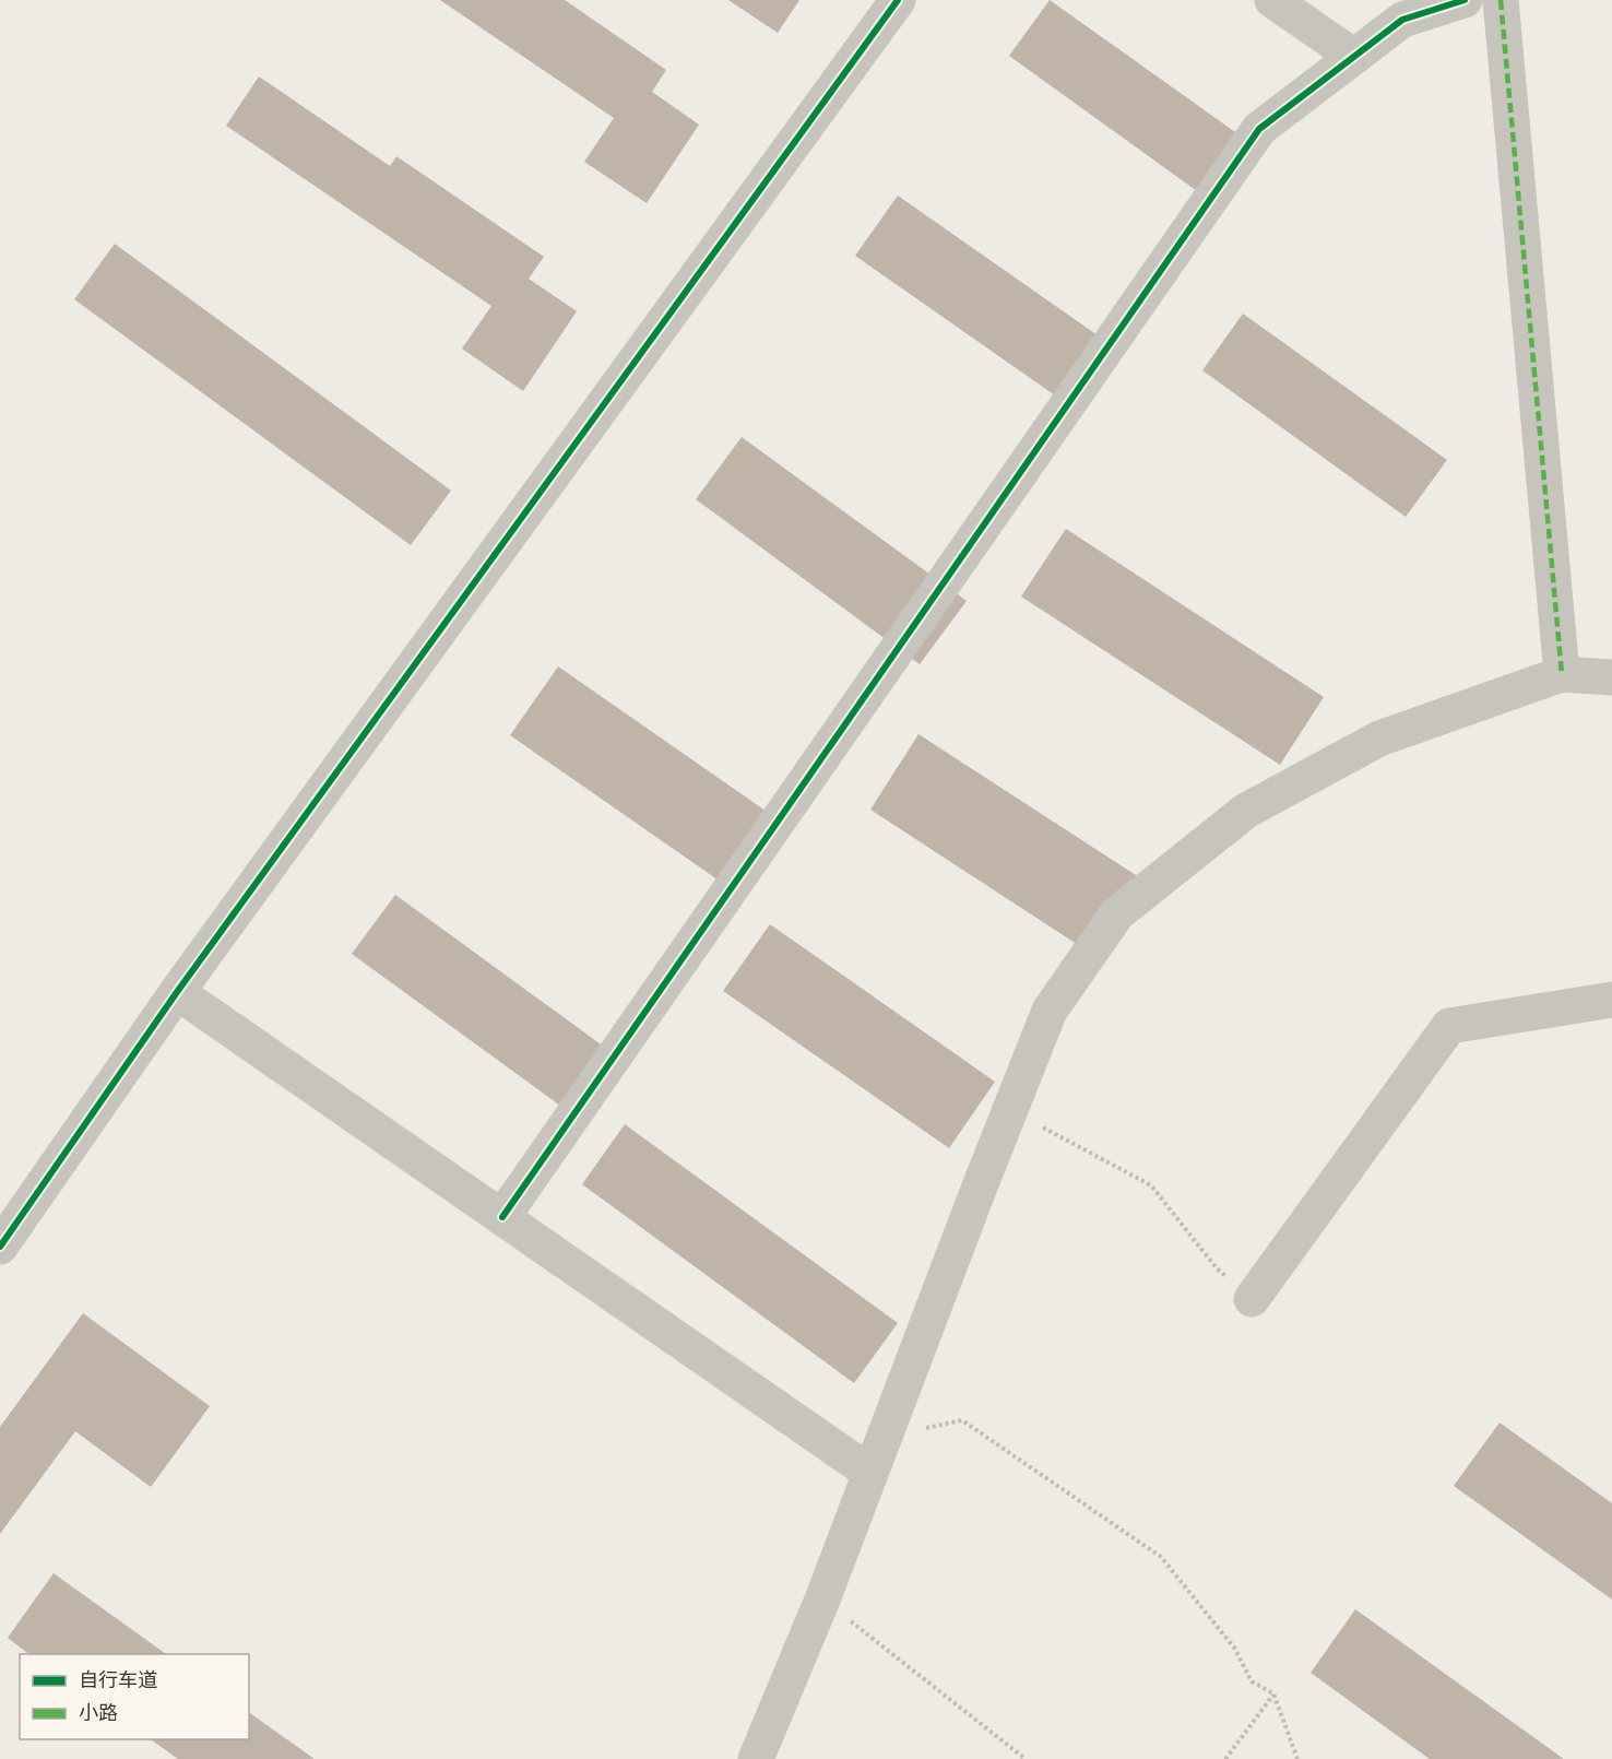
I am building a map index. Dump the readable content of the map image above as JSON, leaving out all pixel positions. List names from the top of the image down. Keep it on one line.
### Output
{"legend":["自行车道","小路"]}
